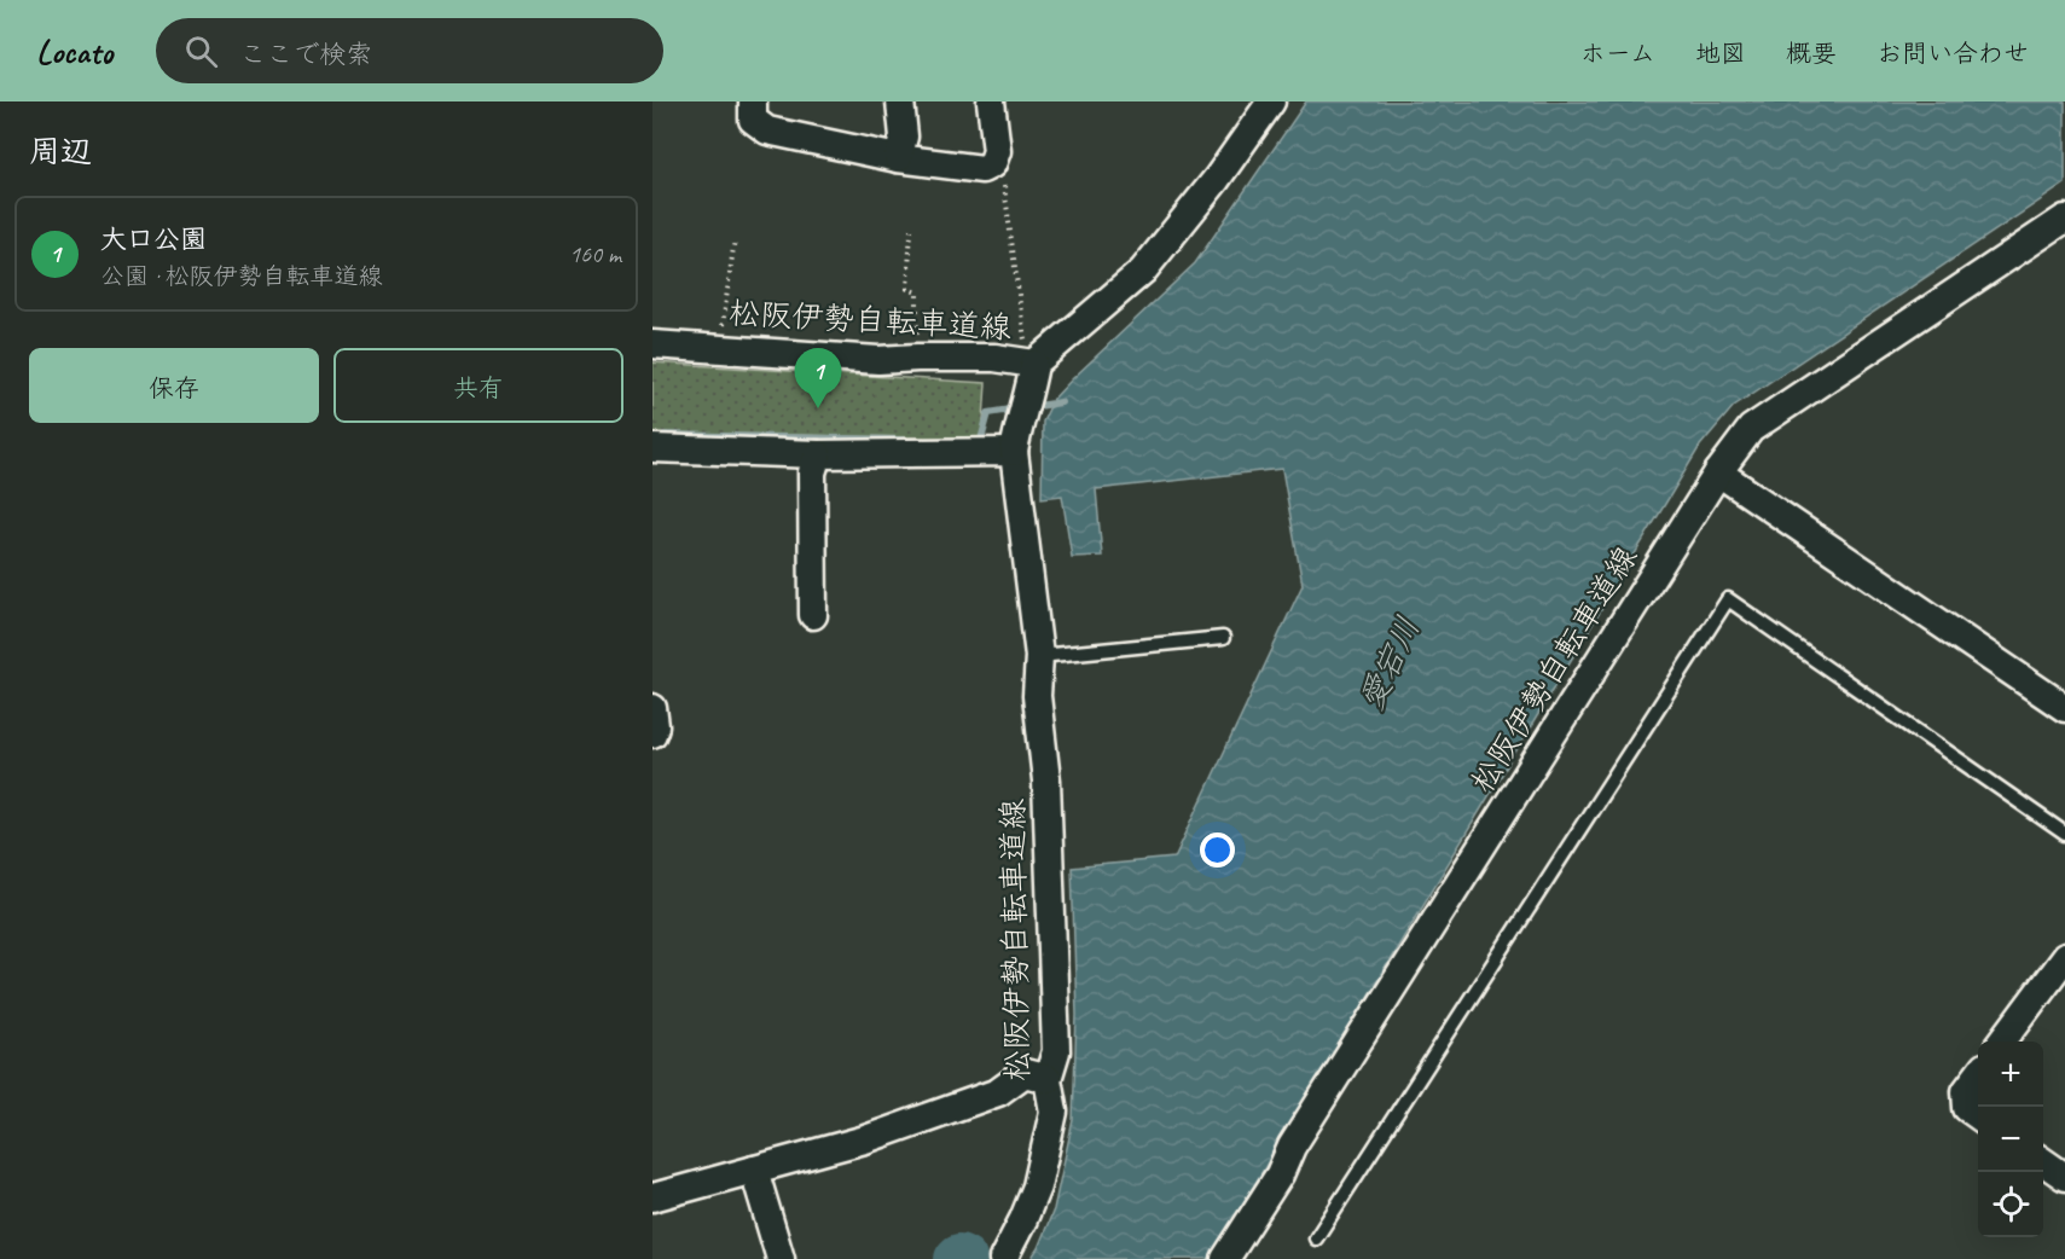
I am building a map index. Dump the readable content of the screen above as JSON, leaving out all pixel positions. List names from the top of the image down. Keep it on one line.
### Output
{"streets":{"street":["松阪伊勢自転車道線"]},"water":["愛宕川"],"page":{"header":"Locato","search":"ここで検索","nav":["ホーム","地図","概要","お問い合わせ"],"heading":"周辺","list":[{"mark":"1","name":"大口公園","note":"公園 · 松阪伊勢自転車道線","value":"160 m"}],"buttons":["保存","共有"],"pins":"1","map_buttons":["+","−"]}}
